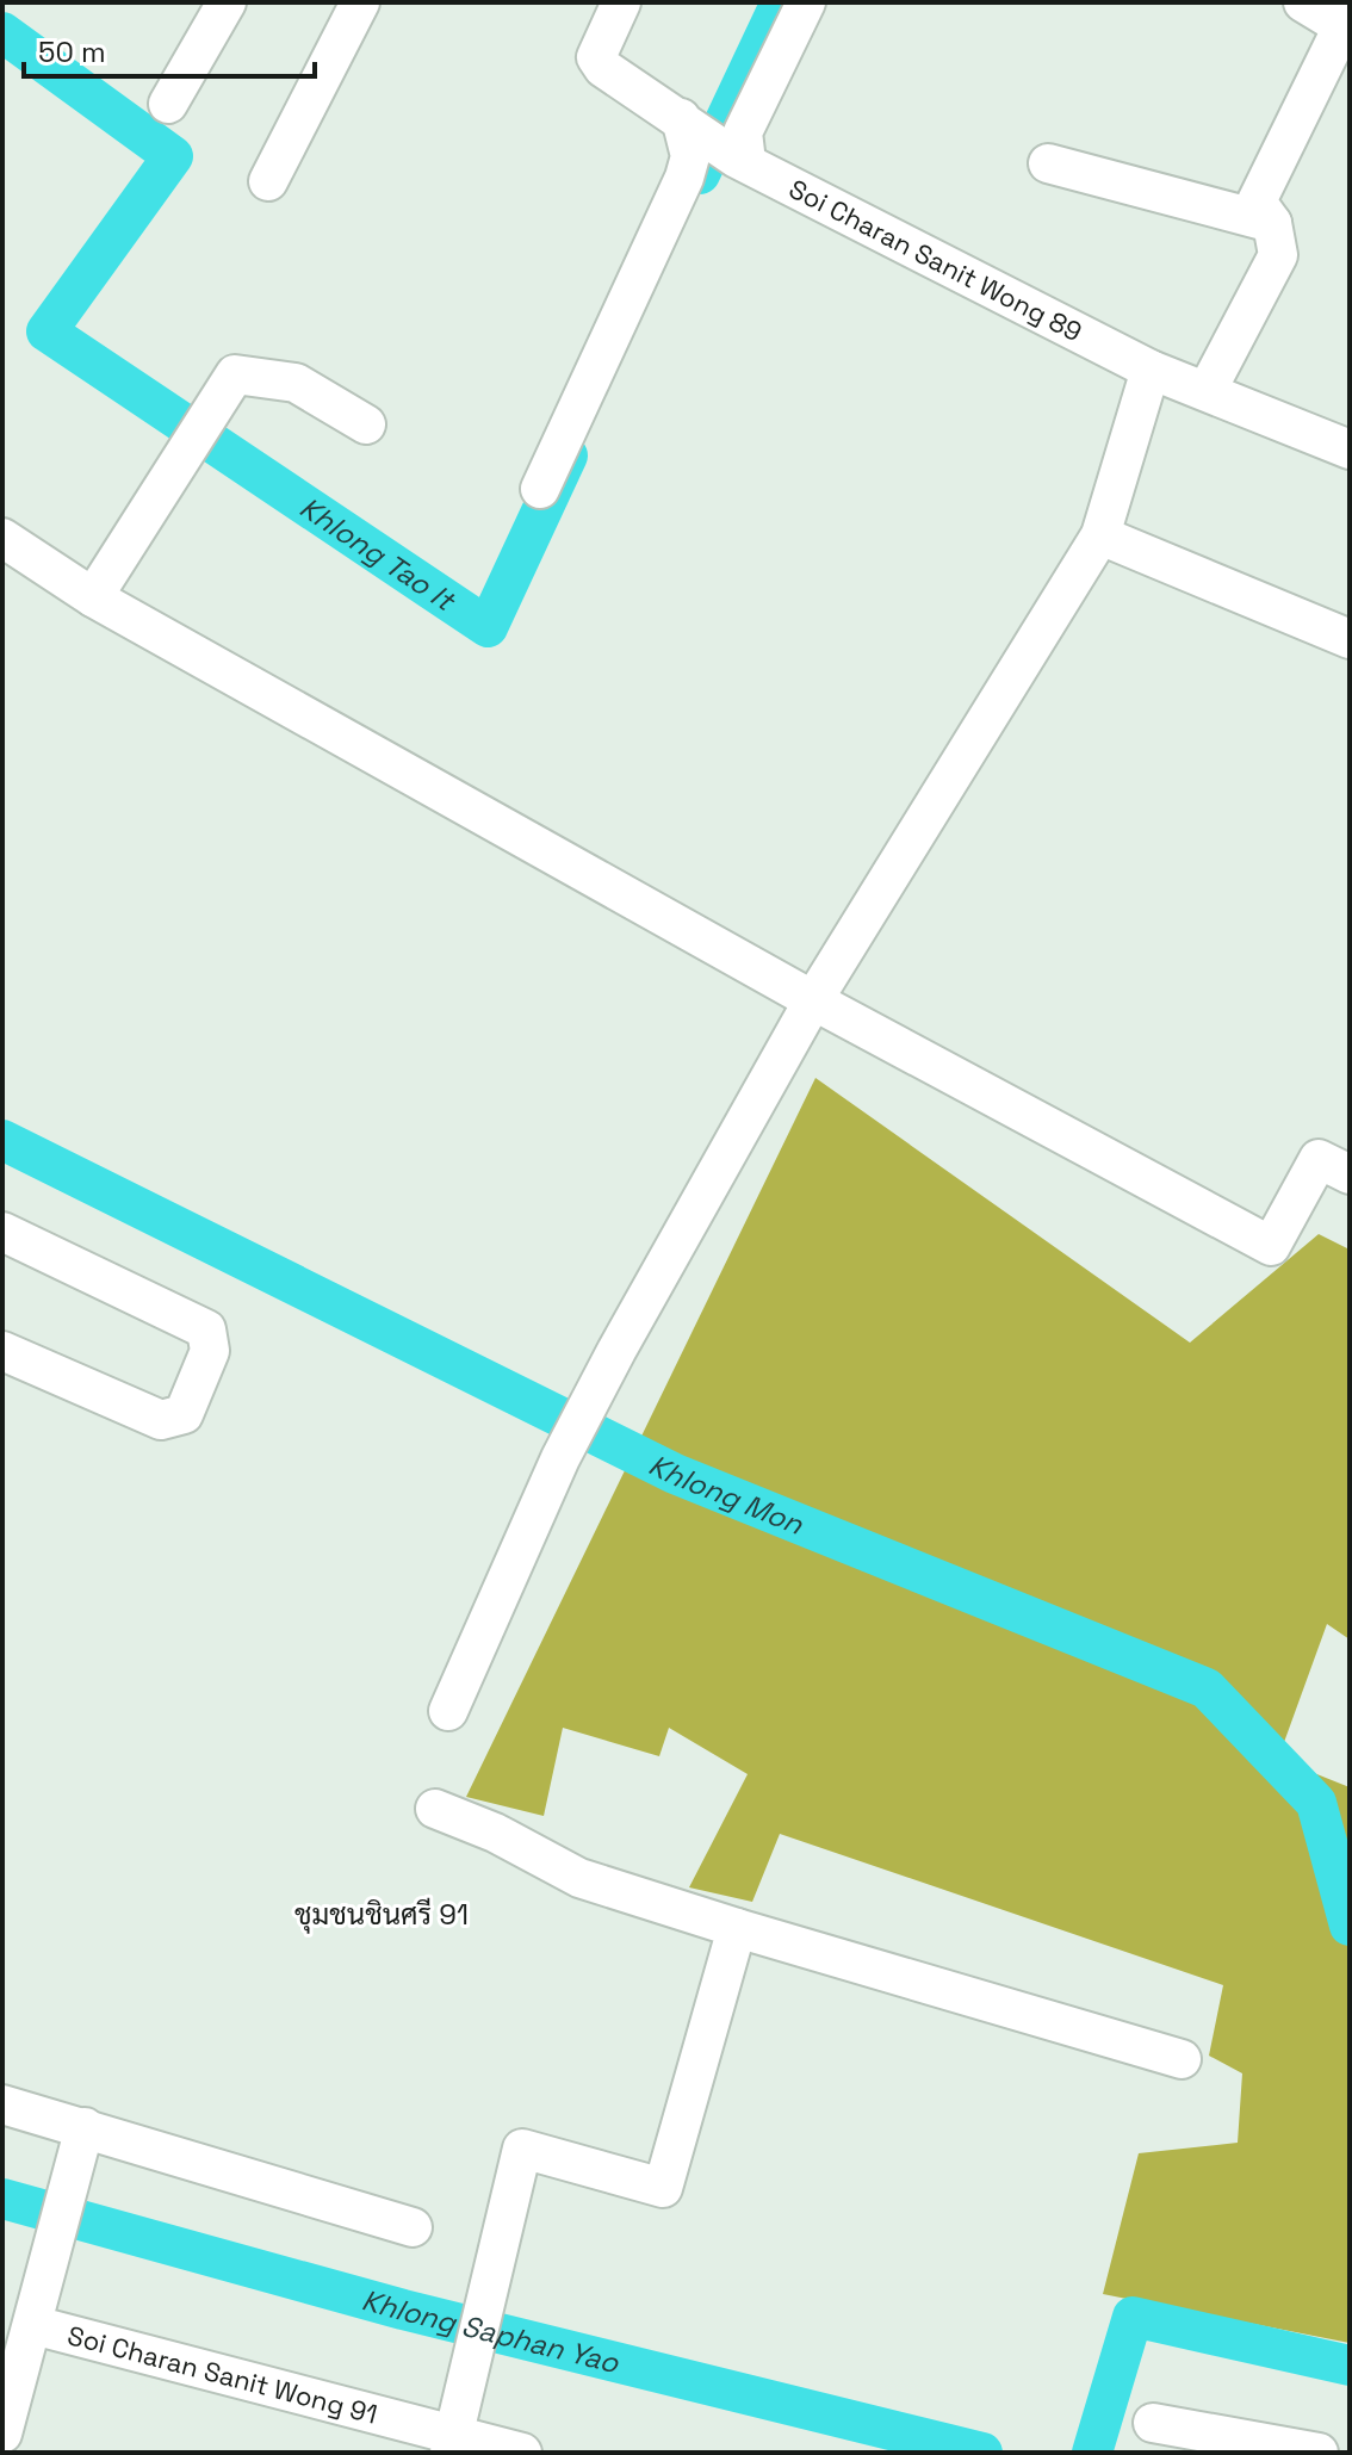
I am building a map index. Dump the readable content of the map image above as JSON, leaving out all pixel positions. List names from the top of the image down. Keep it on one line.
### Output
{"streets":{"street":["Soi Charan Sanit Wong 89","Soi Charan Sanit Wong 91"]},"districts":["ชุมชนชินศรี 91"],"water":["Khlong Tao It","Khlong Mon","Khlong Saphan Yao"],"scale_bar":"50 m"}
